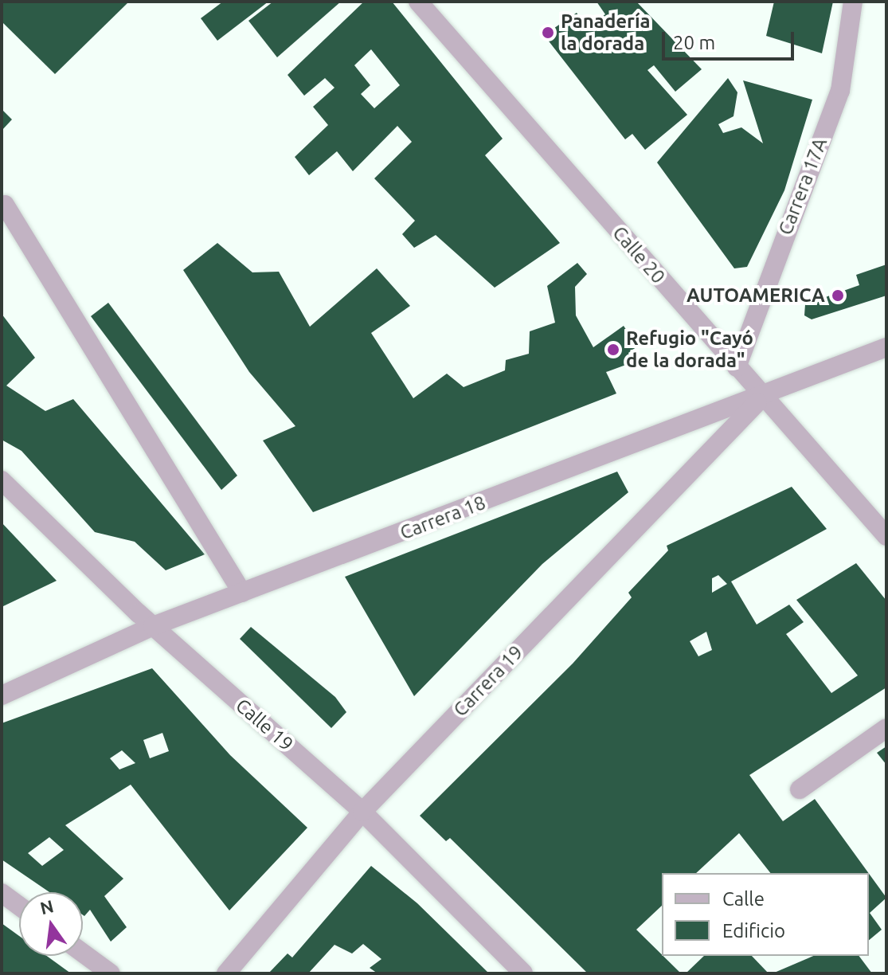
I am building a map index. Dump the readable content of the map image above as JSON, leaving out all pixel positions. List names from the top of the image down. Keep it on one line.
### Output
{"streets":{"street":["Carrera 17A","Calle 20","Carrera 18","Carrera 19","Calle 19"]},"crossings":[["Carrera 17A","Calle 20"],["Calle 20","Carrera 18"],["Calle 20","Carrera 19"],["Carrera 18","Carrera 19"],["Carrera 18","Calle 19"],["Carrera 19","Calle 19"]],"places":["Panadería la dorada","AUTOAMERICA","Refugio \"Cayó de la dorada\""],"legend":["Calle","Edificio"],"scale_bar":"20 m","north":"top"}
